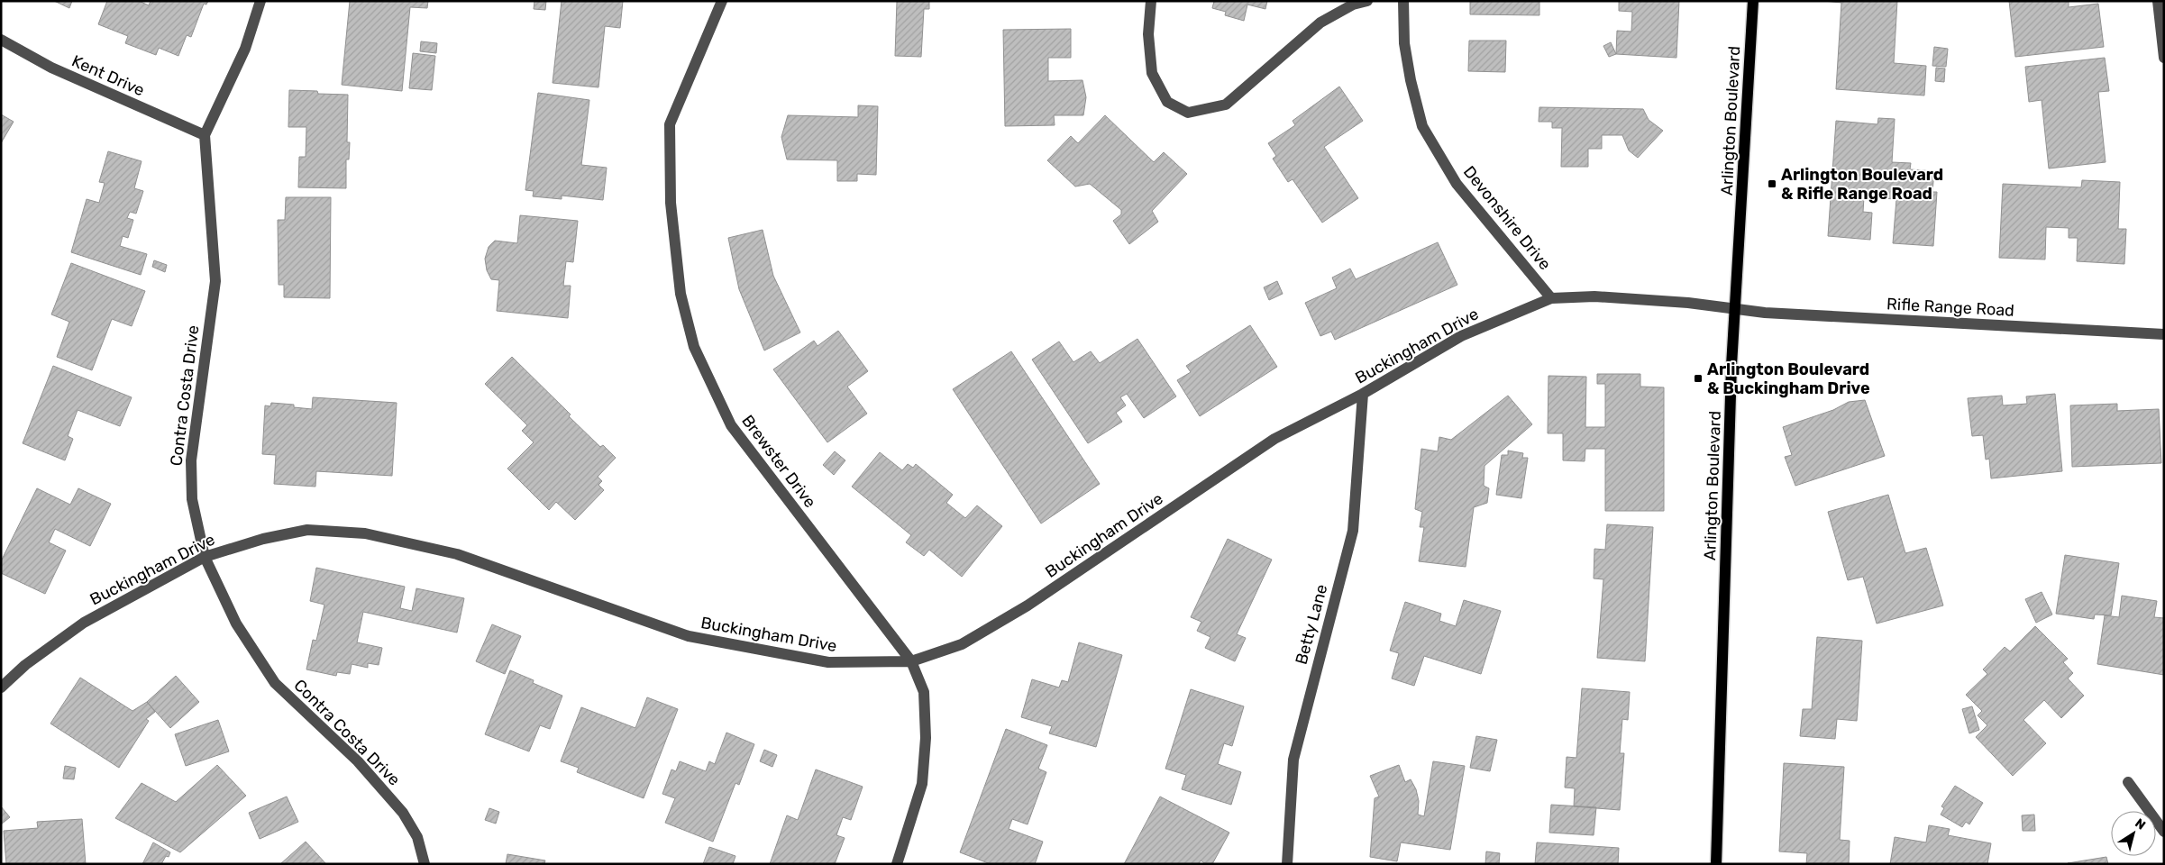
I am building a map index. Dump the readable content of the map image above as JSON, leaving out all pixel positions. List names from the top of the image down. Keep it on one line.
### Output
{"streets":{"main road":["Arlington Boulevard"],"street":["Kent Drive","Devonshire Drive","Rifle Range Road","Buckingham Drive","Contra Costa Drive","Brewster Drive","Betty Lane"]},"crossings":[["Kent Drive","Contra Costa Drive"],["Arlington Boulevard","Rifle Range Road"],["Arlington Boulevard","Buckingham Drive"],["Devonshire Drive","Buckingham Drive"],["Rifle Range Road","Buckingham Drive"],["Buckingham Drive","Contra Costa Drive"],["Buckingham Drive","Brewster Drive"],["Buckingham Drive","Betty Lane"]],"places":{"transit":["Arlington Boulevard & Rifle Range Road","Arlington Boulevard & Buckingham Drive"]},"north":"top right"}
